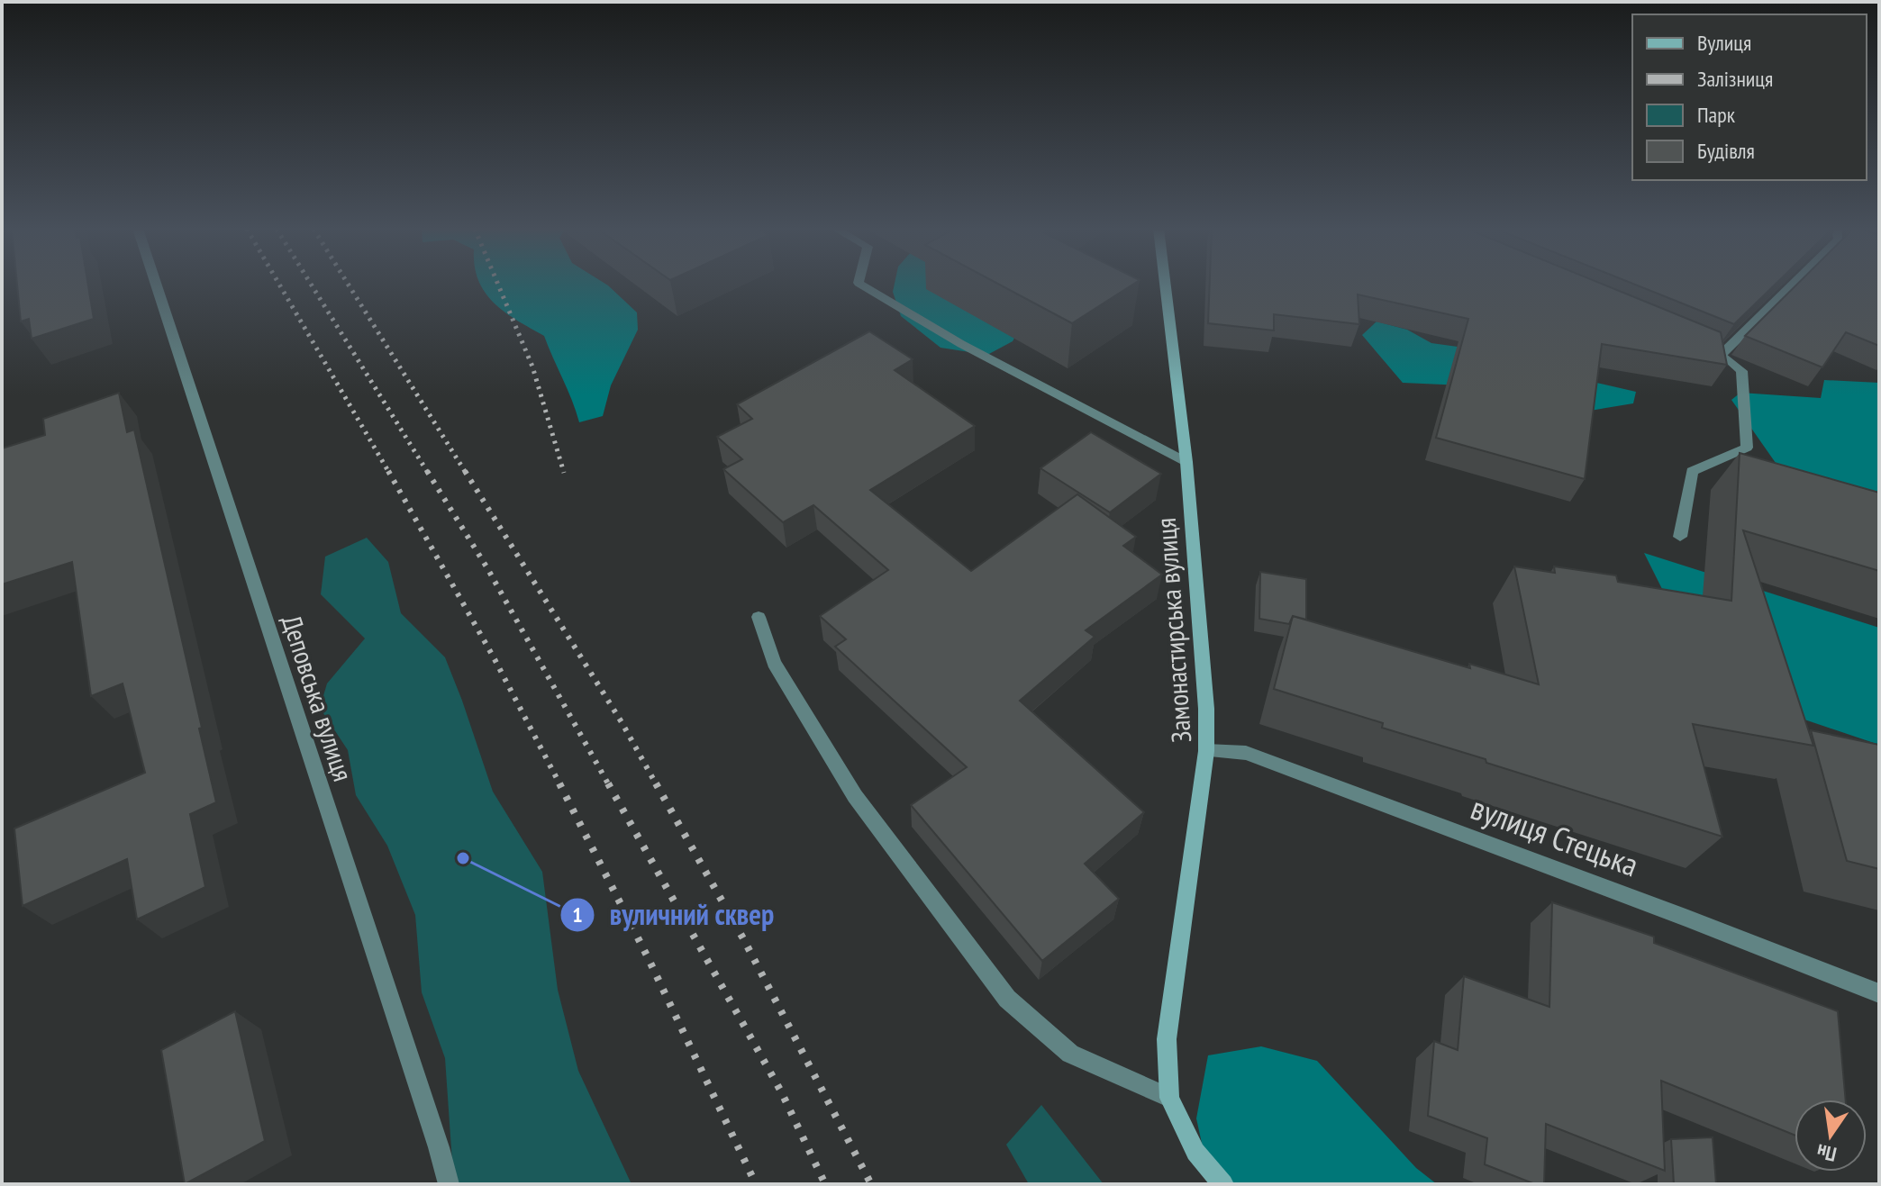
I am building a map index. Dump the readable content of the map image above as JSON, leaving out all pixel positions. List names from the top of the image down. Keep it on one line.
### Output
{"streets":{"main road":["Замонастирська вулиця"],"street":["Деповська вулиця","вулиця Стецька"]},"crossings":[["Замонастирська вулиця","вулиця Стецька"]],"places":["вуличний сквер"],"legend":["Вулиця","Залізниця","Парк","Будівля"],"north":"bottom"}
